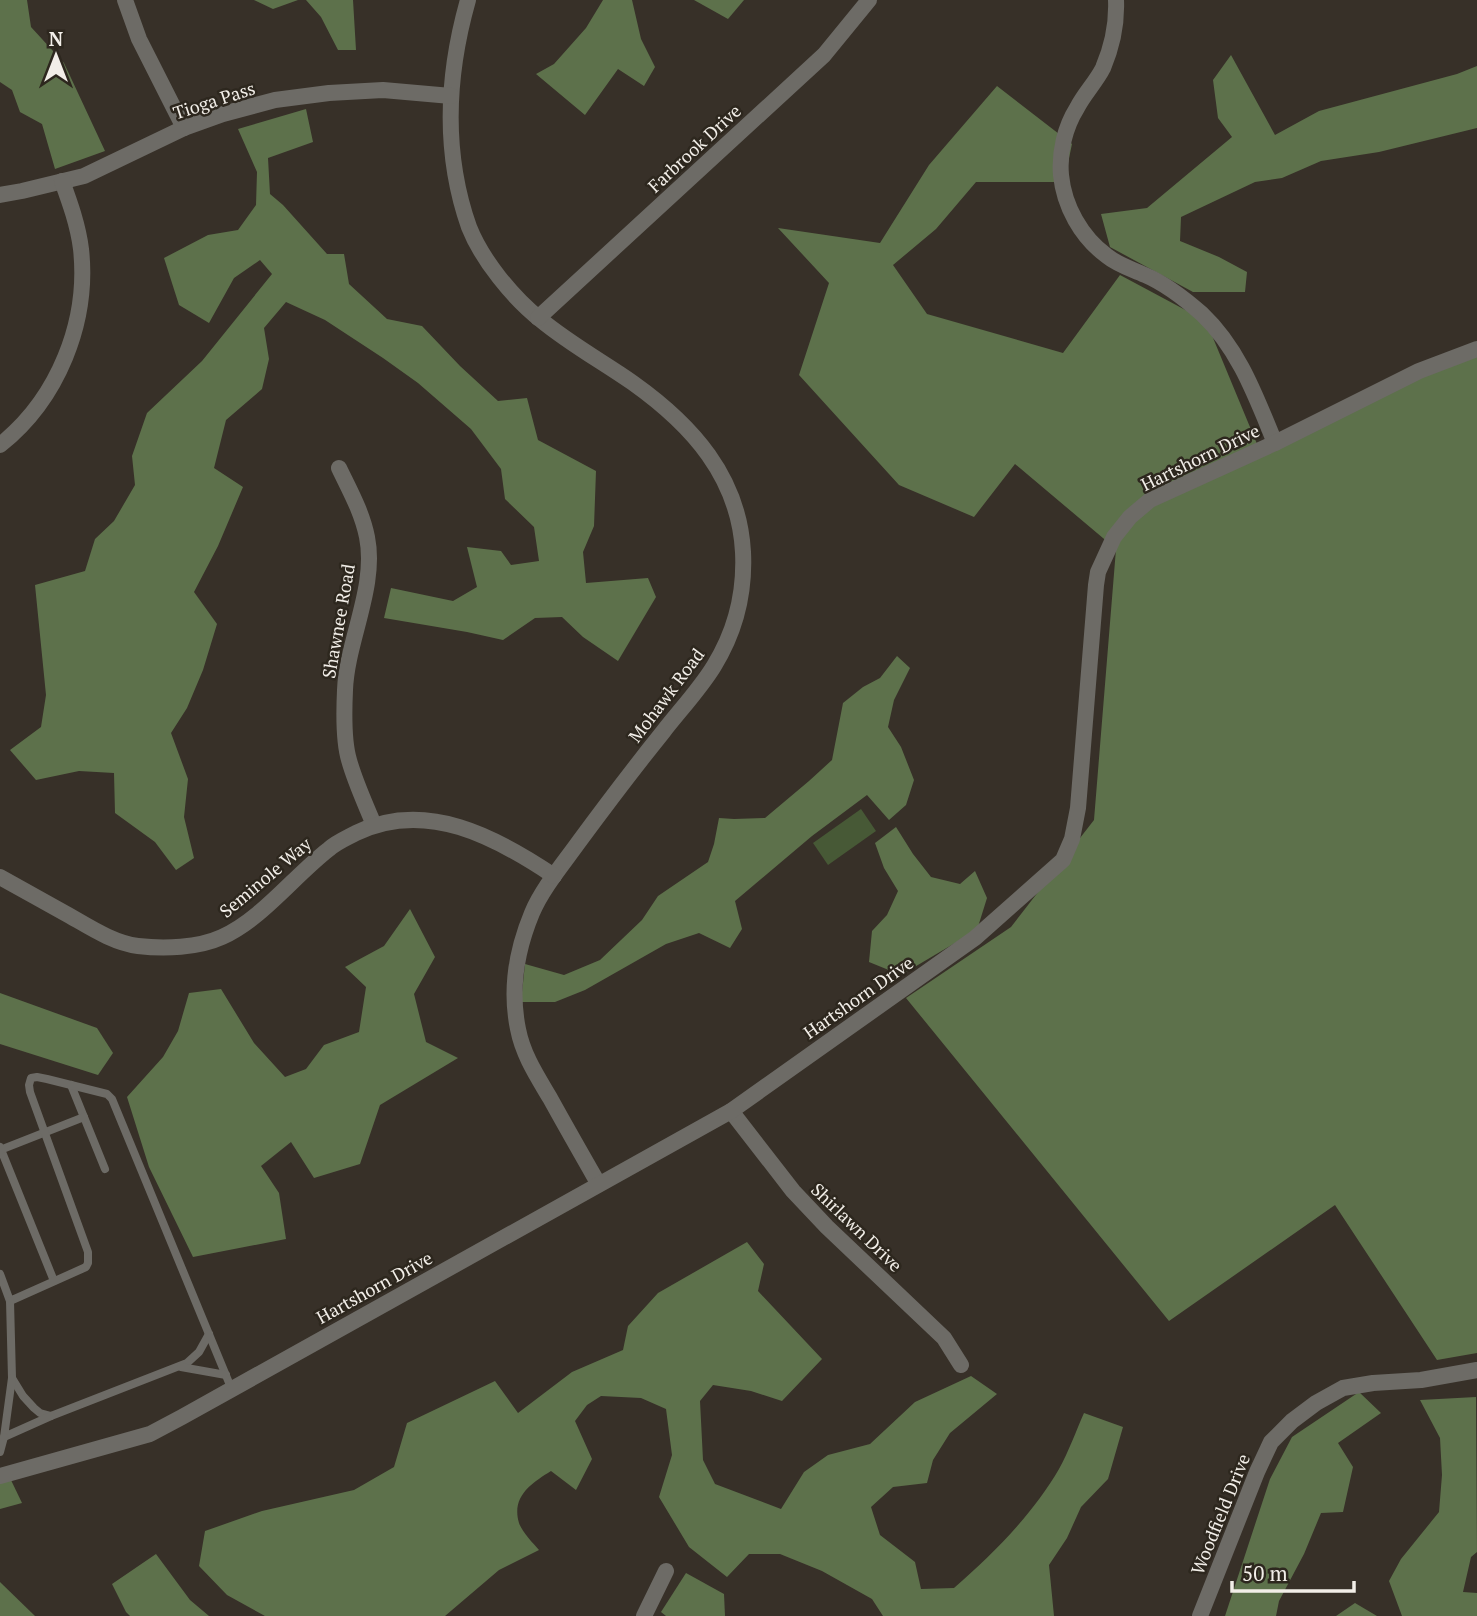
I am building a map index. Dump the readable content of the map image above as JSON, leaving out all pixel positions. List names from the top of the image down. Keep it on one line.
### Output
{"streets":{"street":["Tioga Pass","Farbrook Drive","Hartshorn Drive","Shawnee Road","Mohawk Road","Seminole Way","Shirlawn Drive","Woodfield Drive"]},"crossings":[["Tioga Pass","Mohawk Road"],["Farbrook Drive","Mohawk Road"],["Hartshorn Drive","Mohawk Road"],["Hartshorn Drive","Shirlawn Drive"],["Shawnee Road","Seminole Way"],["Mohawk Road","Seminole Way"]],"scale_bar":"50 m","north":"top"}
